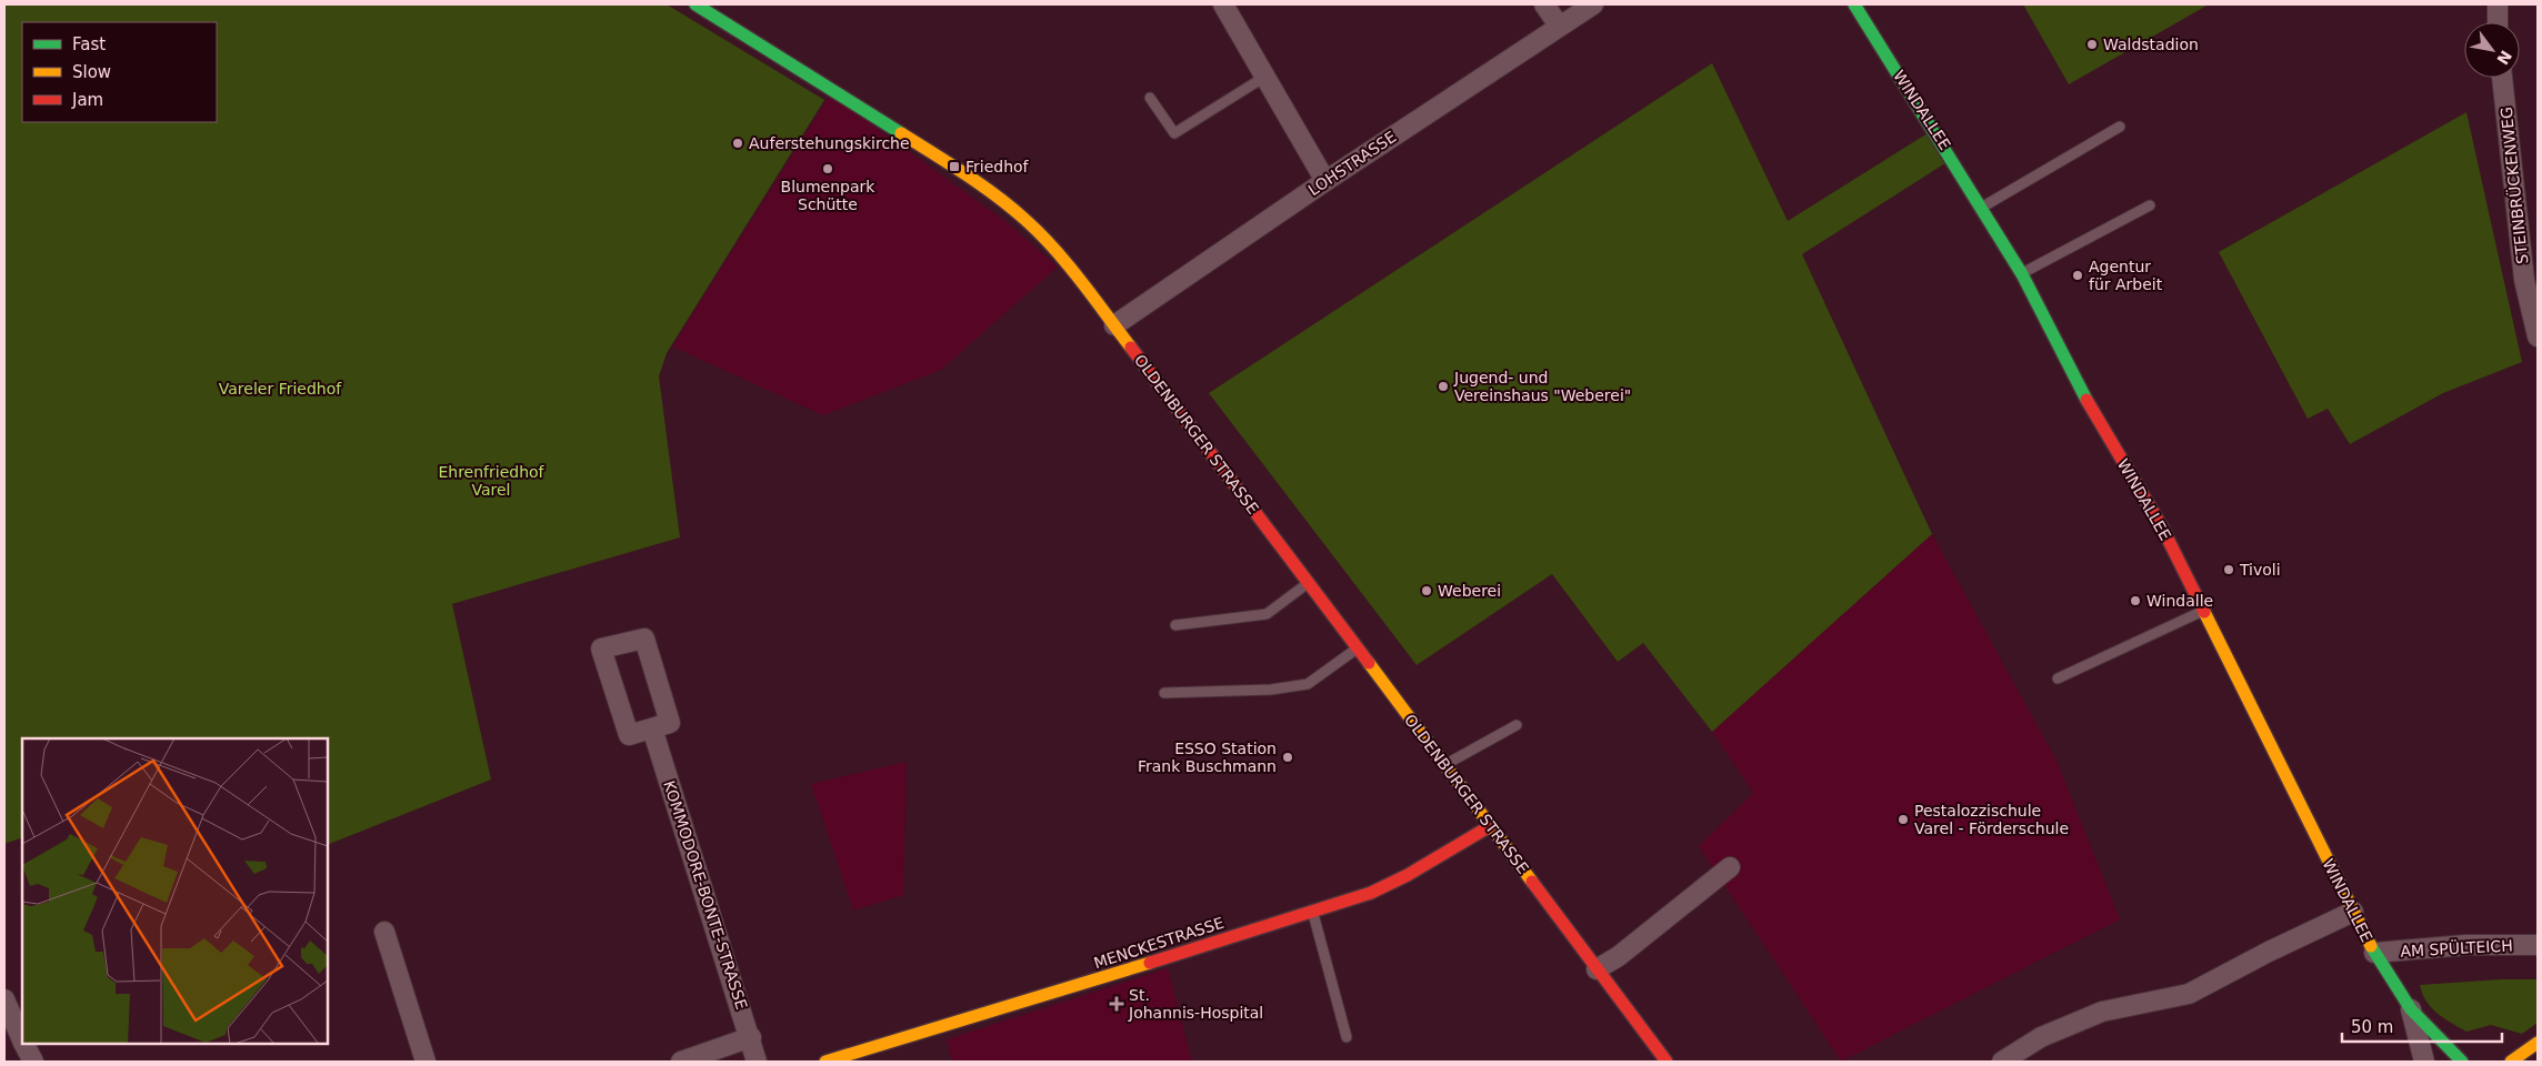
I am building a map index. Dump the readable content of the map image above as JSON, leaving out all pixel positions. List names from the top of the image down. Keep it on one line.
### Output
{"streets":{"street":["WINDALLEE","LOHSTRASSE","STEINBRÜCKENWEG","OLDENBURGER STRASSE","KOMMODORE-BONTE-STRASSE","MENCKESTRASSE","AM SPÜLTEICH"]},"crossings":[["WINDALLEE","AM SPÜLTEICH"],["LOHSTRASSE","OLDENBURGER STRASSE"],["OLDENBURGER STRASSE","MENCKESTRASSE"]],"parks":["Vareler Friedhof","Ehrenfriedhof Varel"],"places":{"other":["Waldstadion","Auferstehungskirche","Blumenpark Schütte","Agentur für Arbeit","Jugend- und Vereinshaus \"Weberei\"","Tivoli","Weberei","Windalle","ESSO Station Frank Buschmann","Pestalozzischule Varel - Förderschule"],"transit":["Friedhof"],"health":["St. Johannis-Hospital"]},"legend":["Fast","Slow","Jam"],"scale_bar":"50 m","north":"bottom right"}
